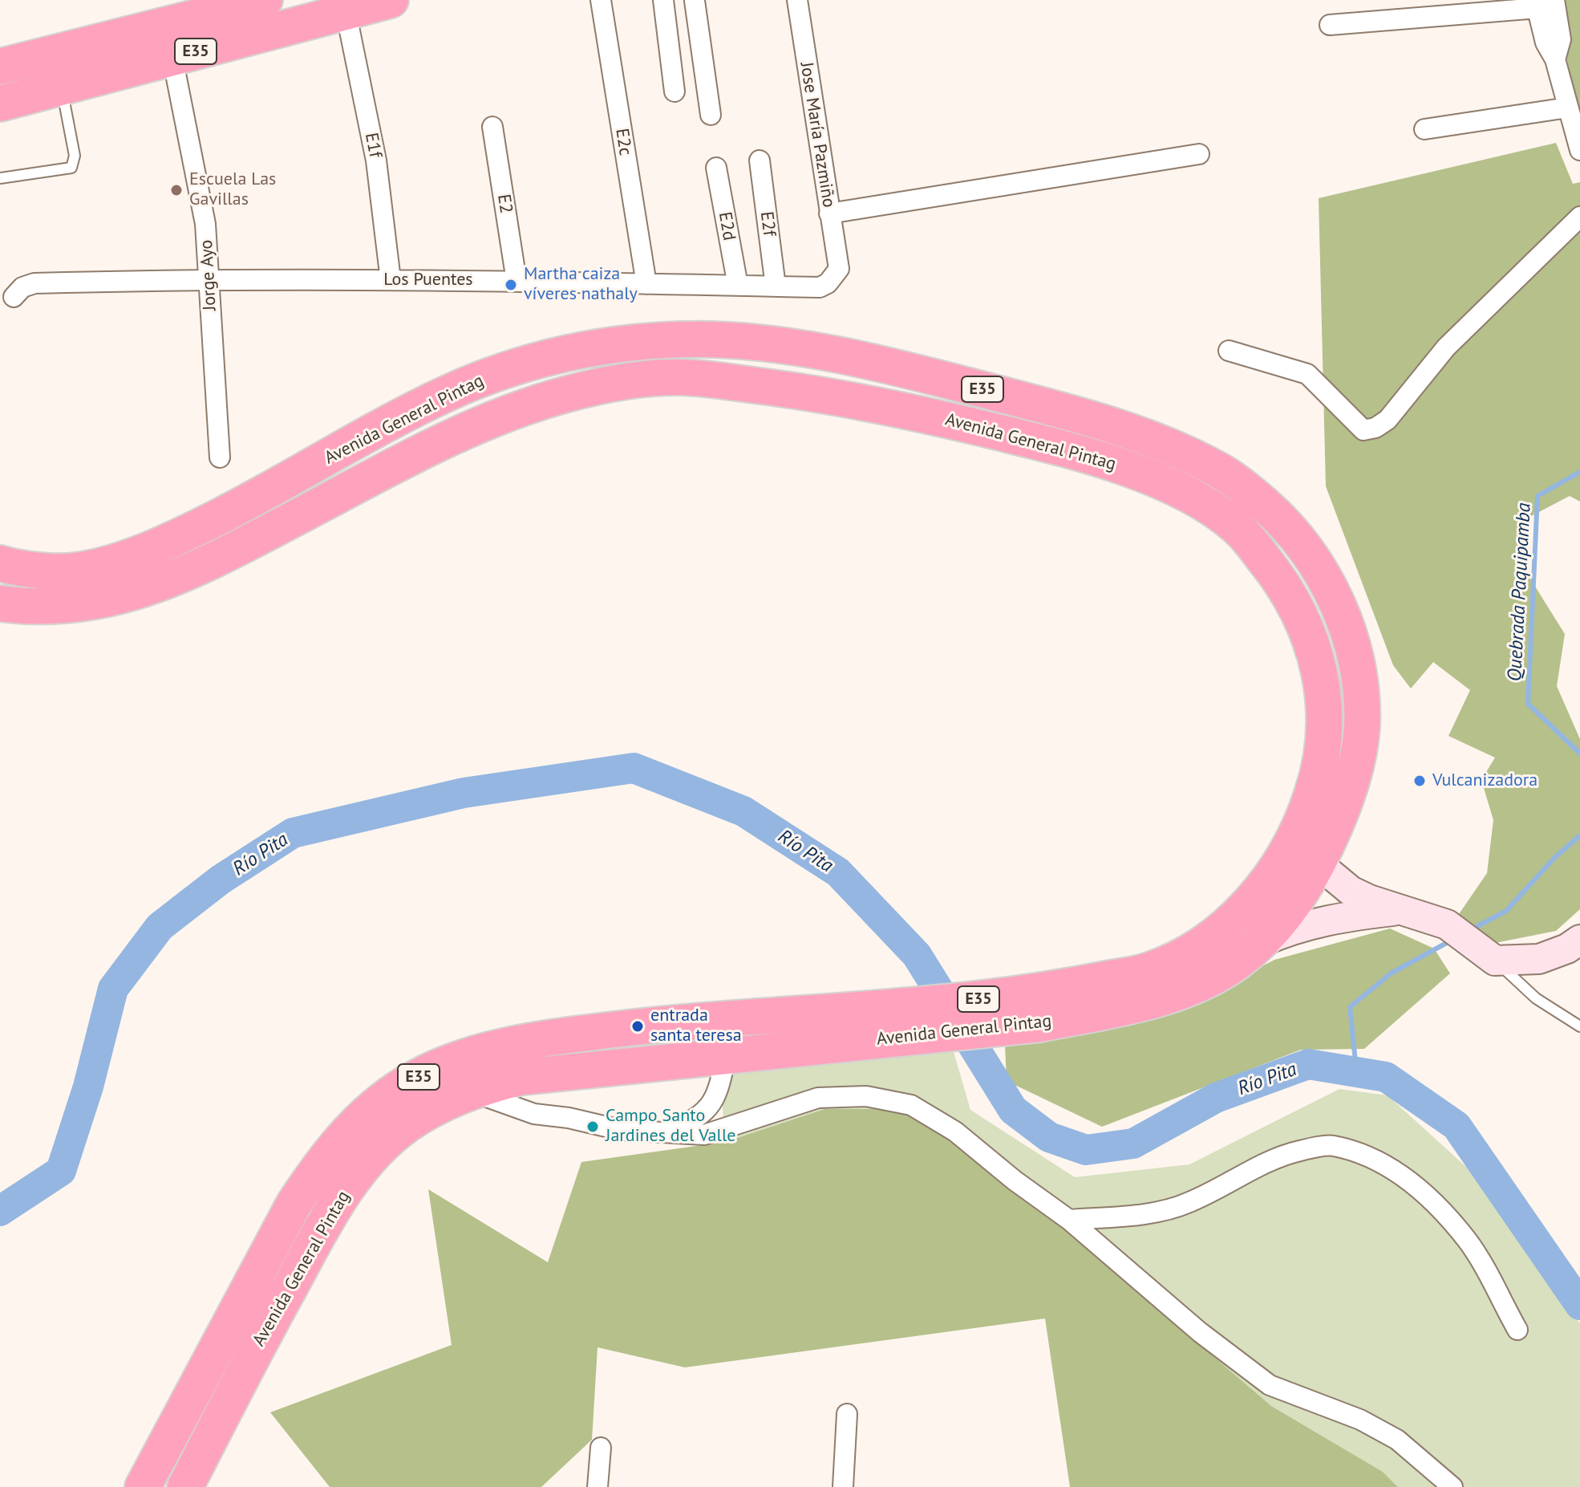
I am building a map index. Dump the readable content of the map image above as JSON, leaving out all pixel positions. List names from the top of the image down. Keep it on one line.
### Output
{"streets":{"highway":["E35","Avenida General Pintag"],"street":["Jose María Pazmiño","E2c","E1f","E2","E2f","E2d","Jorge Ayo","Los Puentes"]},"crossings":[["E35","E1f"],["E35","Jorge Ayo"],["Jose María Pazmiño","Los Puentes"],["E2c","Los Puentes"],["E1f","Los Puentes"],["E2","Los Puentes"],["E2f","Los Puentes"],["E2d","Los Puentes"],["Jorge Ayo","Los Puentes"]],"water":["Quebrada Paquipamba","Río Pita"],"places":["Escuela Las Gavillas","Martha caiza víveres nathaly","Vulcanizadora","entrada santa teresa","Campo Santo Jardines del Valle"]}
